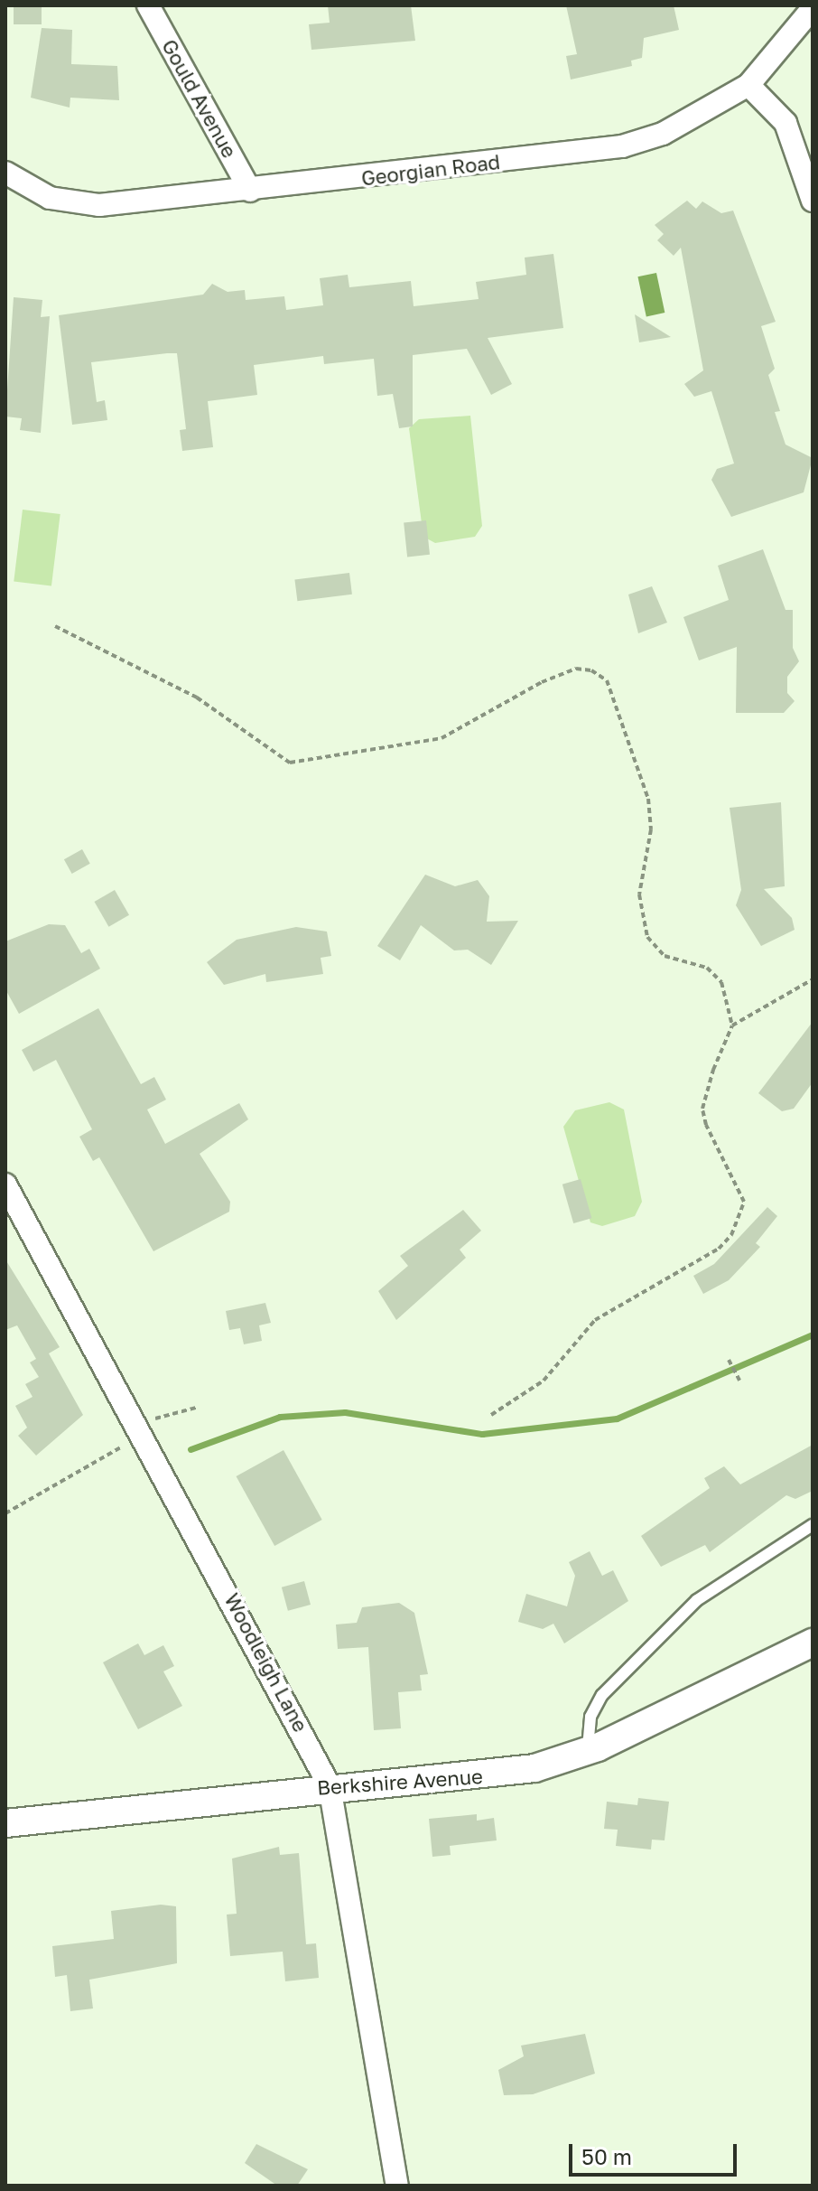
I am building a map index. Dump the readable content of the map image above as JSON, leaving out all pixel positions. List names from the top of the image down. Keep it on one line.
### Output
{"streets":{"street":["Gould Avenue","Georgian Road","Woodleigh Lane","Berkshire Avenue"]},"crossings":[["Gould Avenue","Georgian Road"],["Woodleigh Lane","Berkshire Avenue"]],"scale_bar":"50 m"}
